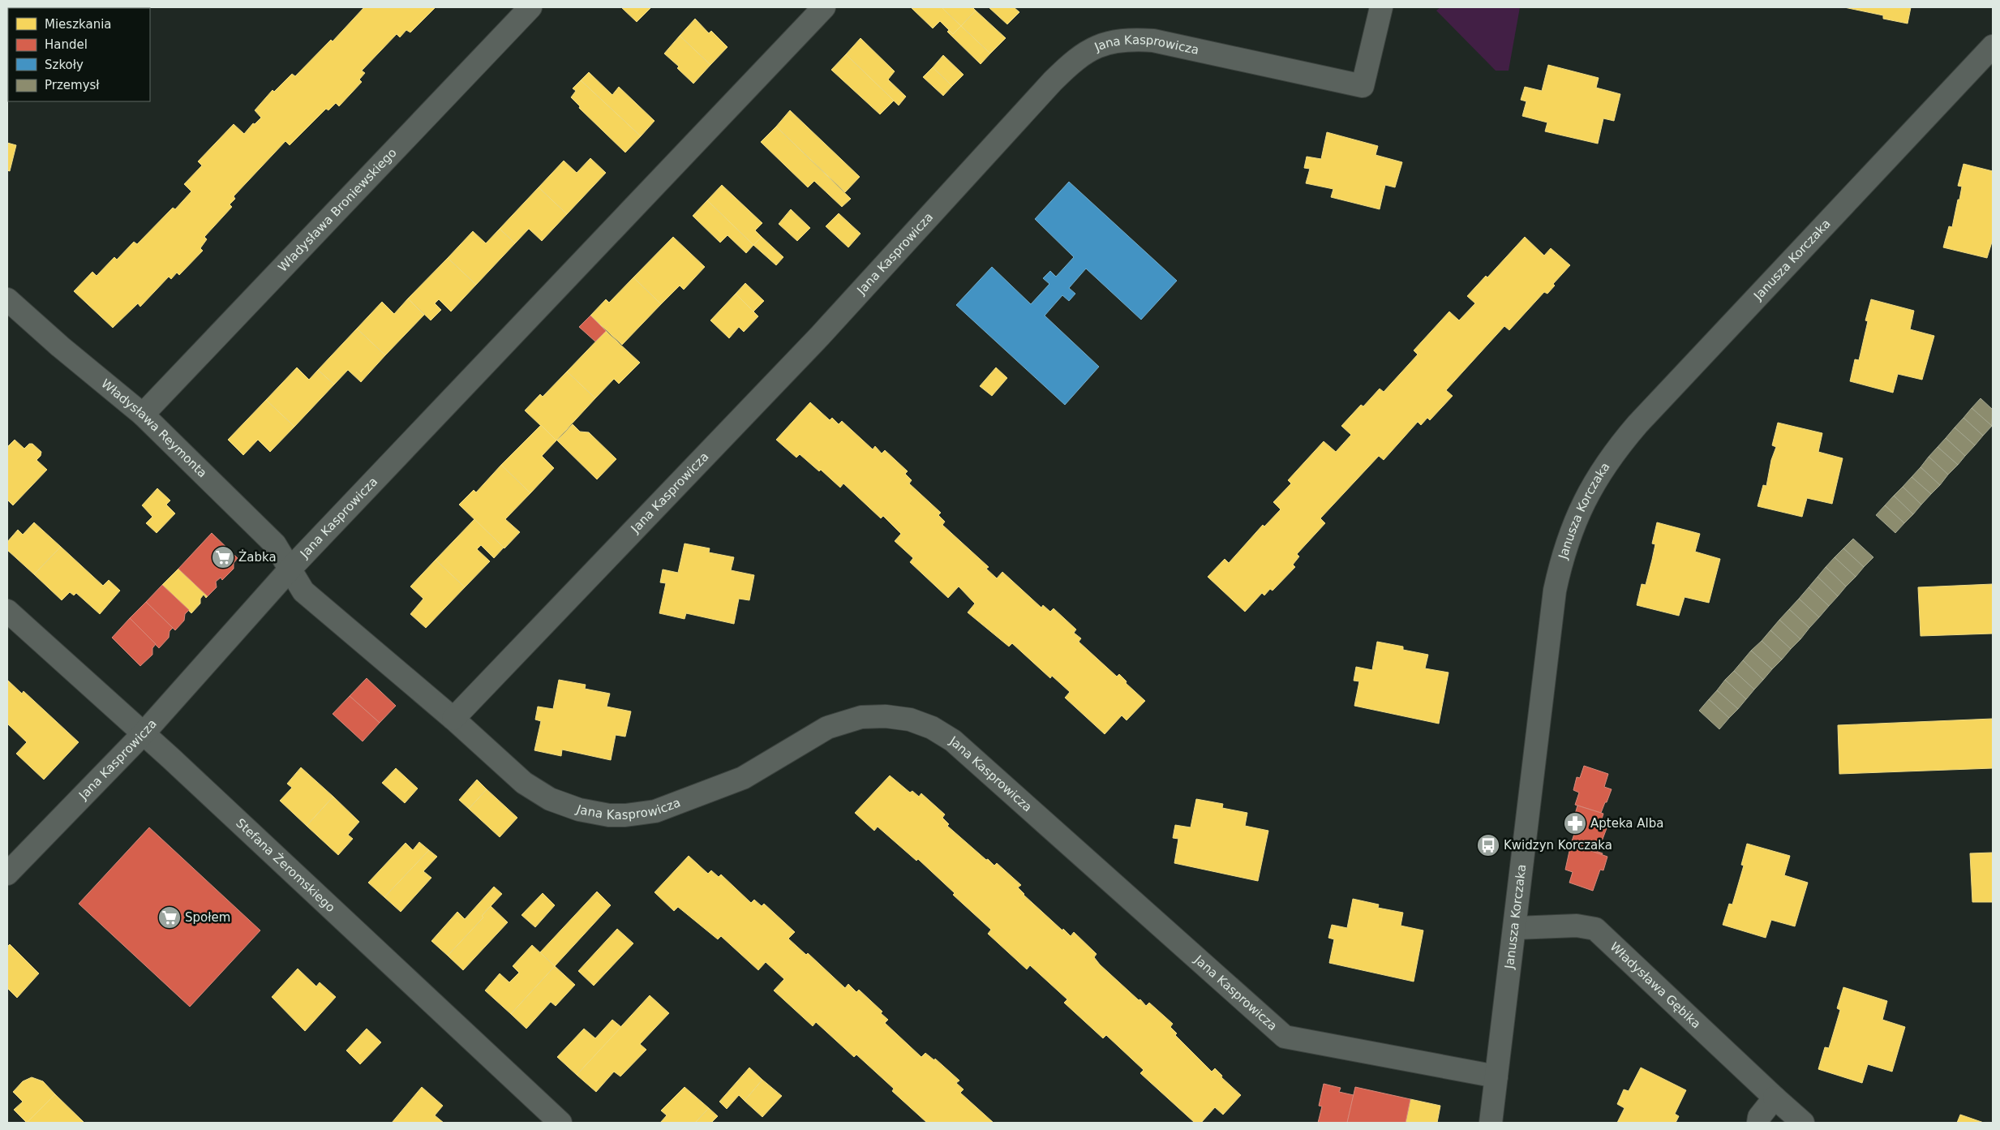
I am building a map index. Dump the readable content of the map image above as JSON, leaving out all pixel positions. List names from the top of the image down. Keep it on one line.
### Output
{"streets":{"street":["Jana Kasprowicza","Władysława Broniewskiego","Janusza Korczaka","Władysława Reymonta","Stefana Żeromskiego","Władysława Gębika"]},"crossings":[["Jana Kasprowicza","Janusza Korczaka"],["Jana Kasprowicza","Władysława Reymonta"],["Jana Kasprowicza","Stefana Żeromskiego"],["Władysława Broniewskiego","Władysława Reymonta"],["Janusza Korczaka","Władysława Gębika"]],"places":{"supermarket":["Żabka","Społem"],"pharmacy":["Apteka Alba"],"bus stop":["Kwidzyn Korczaka"]},"legend":["Mieszkania","Handel","Szkoły","Przemysł"]}
